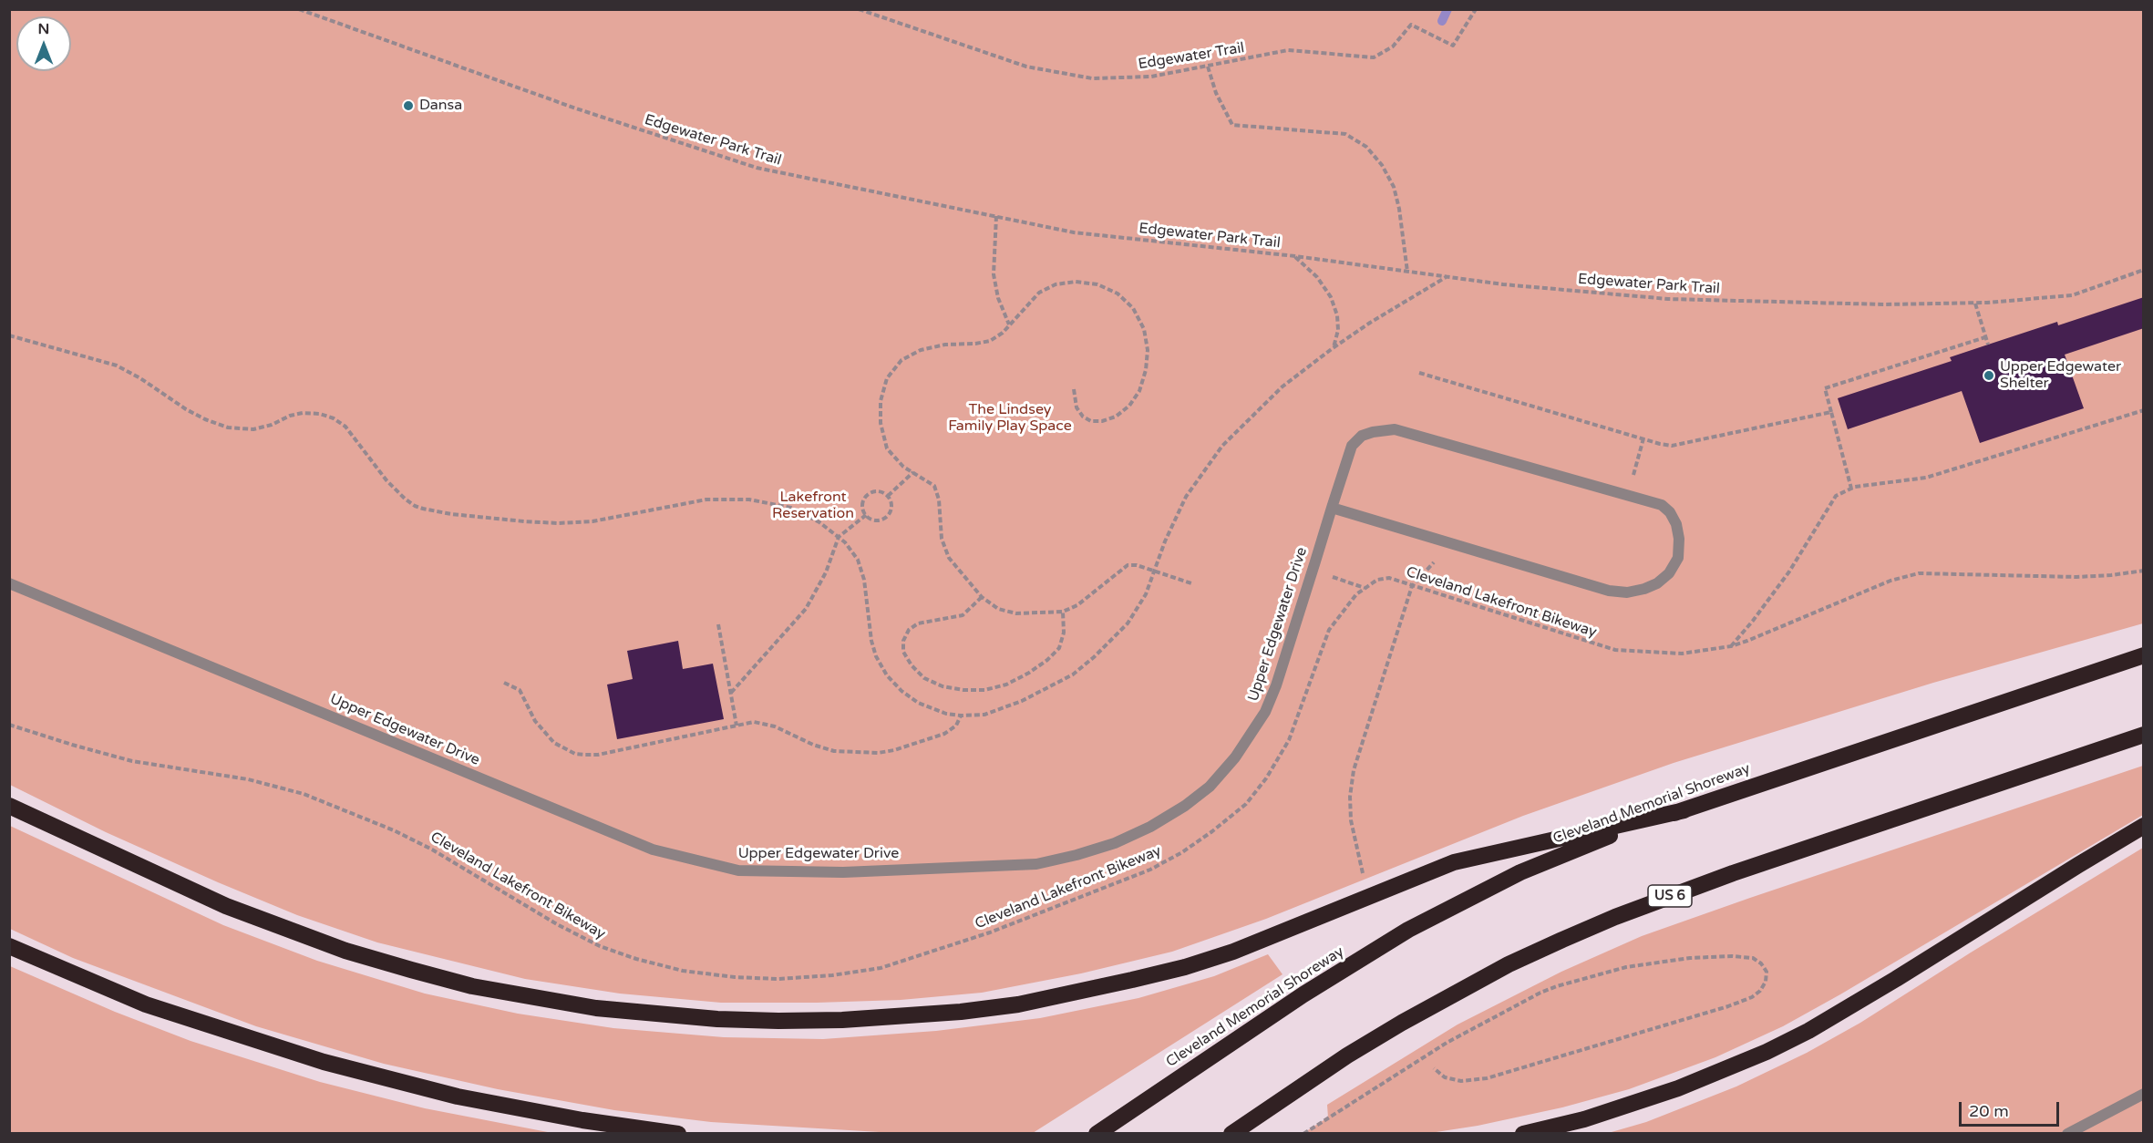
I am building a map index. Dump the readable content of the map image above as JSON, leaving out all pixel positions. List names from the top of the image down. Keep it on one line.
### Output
{"streets":{"highway":["Cleveland Memorial Shoreway","US 6"],"lane":["Upper Edgewater Drive"],"path":["Edgewater Trail","Edgewater Park Trail","Cleveland Lakefront Bikeway"]},"parks":["The Lindsey Family Play Space","Lakefront Reservation"],"places":["Dansa","Upper Edgewater Shelter"],"scale_bar":"20 m","north":"top"}
